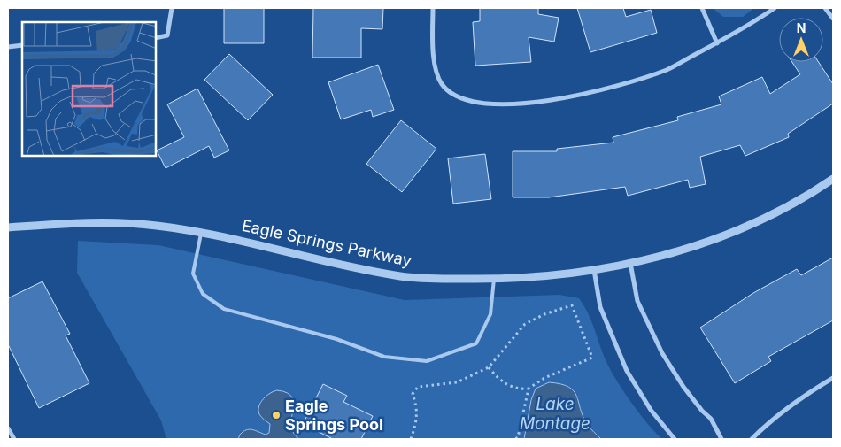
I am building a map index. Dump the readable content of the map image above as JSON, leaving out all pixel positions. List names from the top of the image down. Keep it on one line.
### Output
{"streets":{"street":["Eagle Springs Parkway"]},"water":["Lake Montage"],"places":["Eagle Springs Pool"],"north":"top"}
